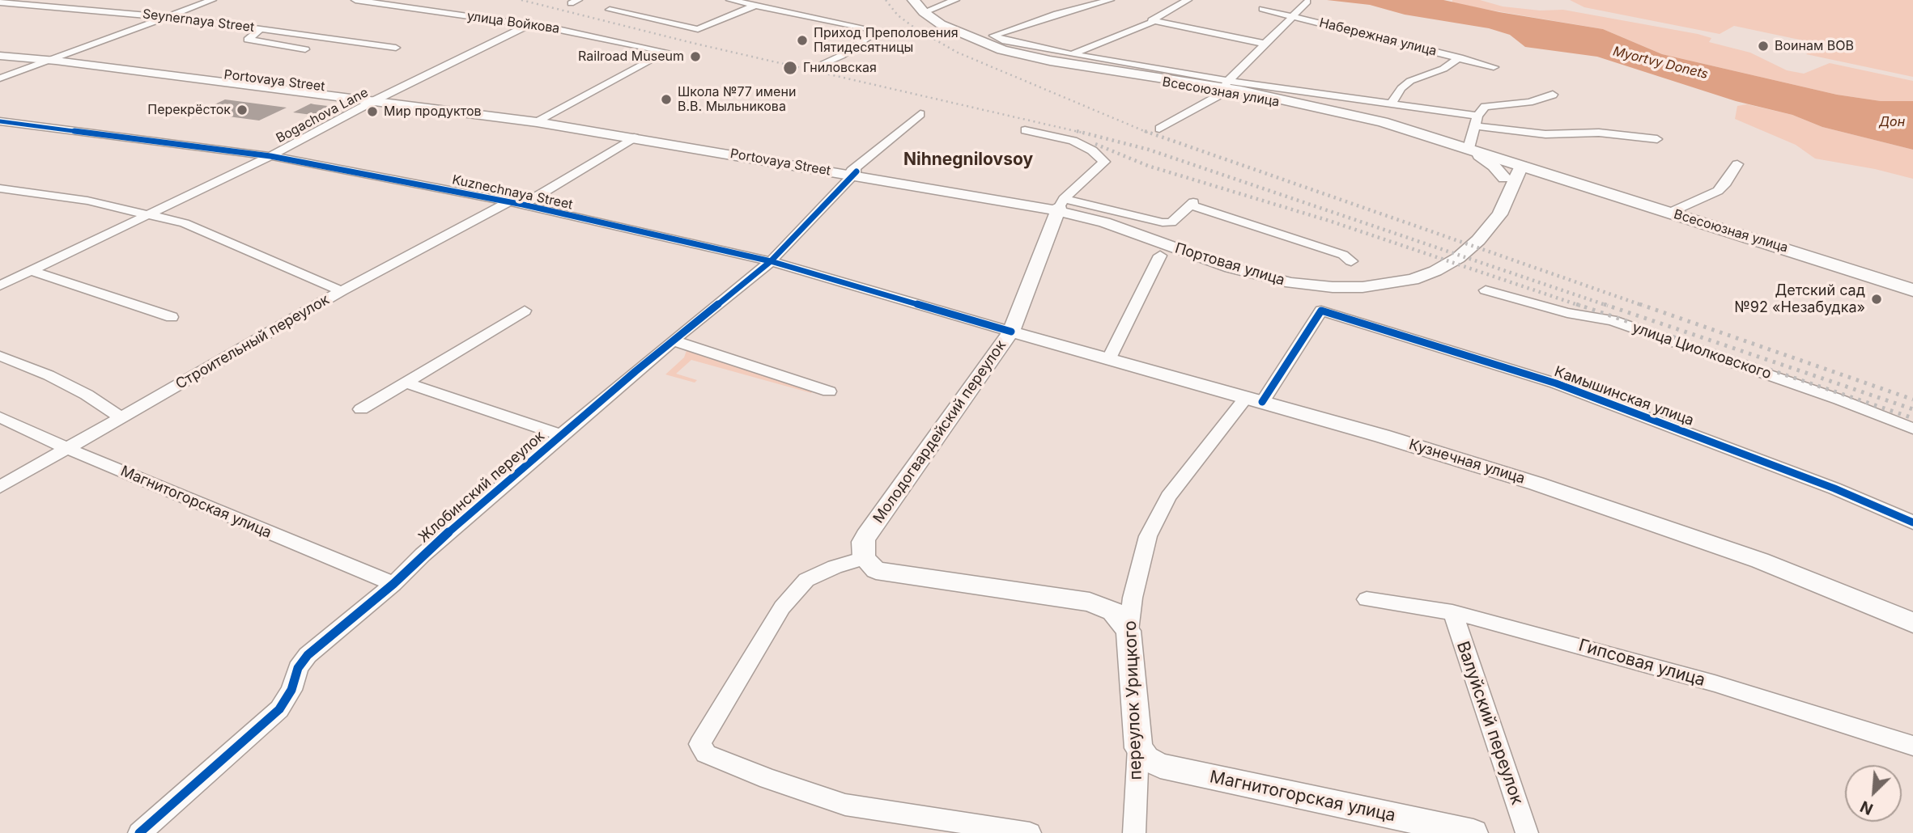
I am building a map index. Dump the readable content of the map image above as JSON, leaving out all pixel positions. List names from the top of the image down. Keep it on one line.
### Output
{"streets":{"highway":["Всесоюзная улица"],"main road":["Portovaya Street","Портовая улица","Молодогвардейский переулок","Кузнечная улица","Магнитогорская улица","переулок Урицкого"],"street":["Seynernaya Street","улица Войкова","Набережная улица","Bogachova Lane","Kuznechnaya Street","Строительный переулок","улица Циолковского","Камышинская улица","Жлобинский переулок","Гипсовая улица","Валуйский переулок"]},"crossings":[["улица Войкова","Portovaya Street"],["улица Войкова","Bogachova Lane"],["Portovaya Street","Bogachova Lane"],["Portovaya Street","Портовая улица"],["Portovaya Street","Строительный переулок"],["Portovaya Street","Молодогвардейский переулок"],["Portovaya Street","Жлобинский переулок"],["Всесоюзная улица","Портовая улица"],["Bogachova Lane","Kuznechnaya Street"],["Kuznechnaya Street","Строительный переулок"],["Kuznechnaya Street","Молодогвардейский переулок"],["Kuznechnaya Street","Кузнечная улица"],["Kuznechnaya Street","Жлобинский переулок"],["Портовая улица","Молодогвардейский переулок"],["Строительный переулок","Магнитогорская улица"],["Камышинская улица","переулок Урицкого"],["Молодогвардейский переулок","Кузнечная улица"],["Кузнечная улица","переулок Урицкого"],["Жлобинский переулок","Магнитогорская улица"],["Магнитогорская улица","переулок Урицкого"],["Гипсовая улица","Валуйский переулок"]],"districts":["Nihnegnilovsoy"],"water":["Myortvy Donets","Дон"],"places":["Приход Преполовения Пятидесятницы","Воинам ВОВ","Railroad Museum","Гниловская","Школа №77 имени В.В. Мыльникова","Перекрёсток","Мир продуктов","Детский сад №92 «Незабудка»"],"north":"bottom left"}
